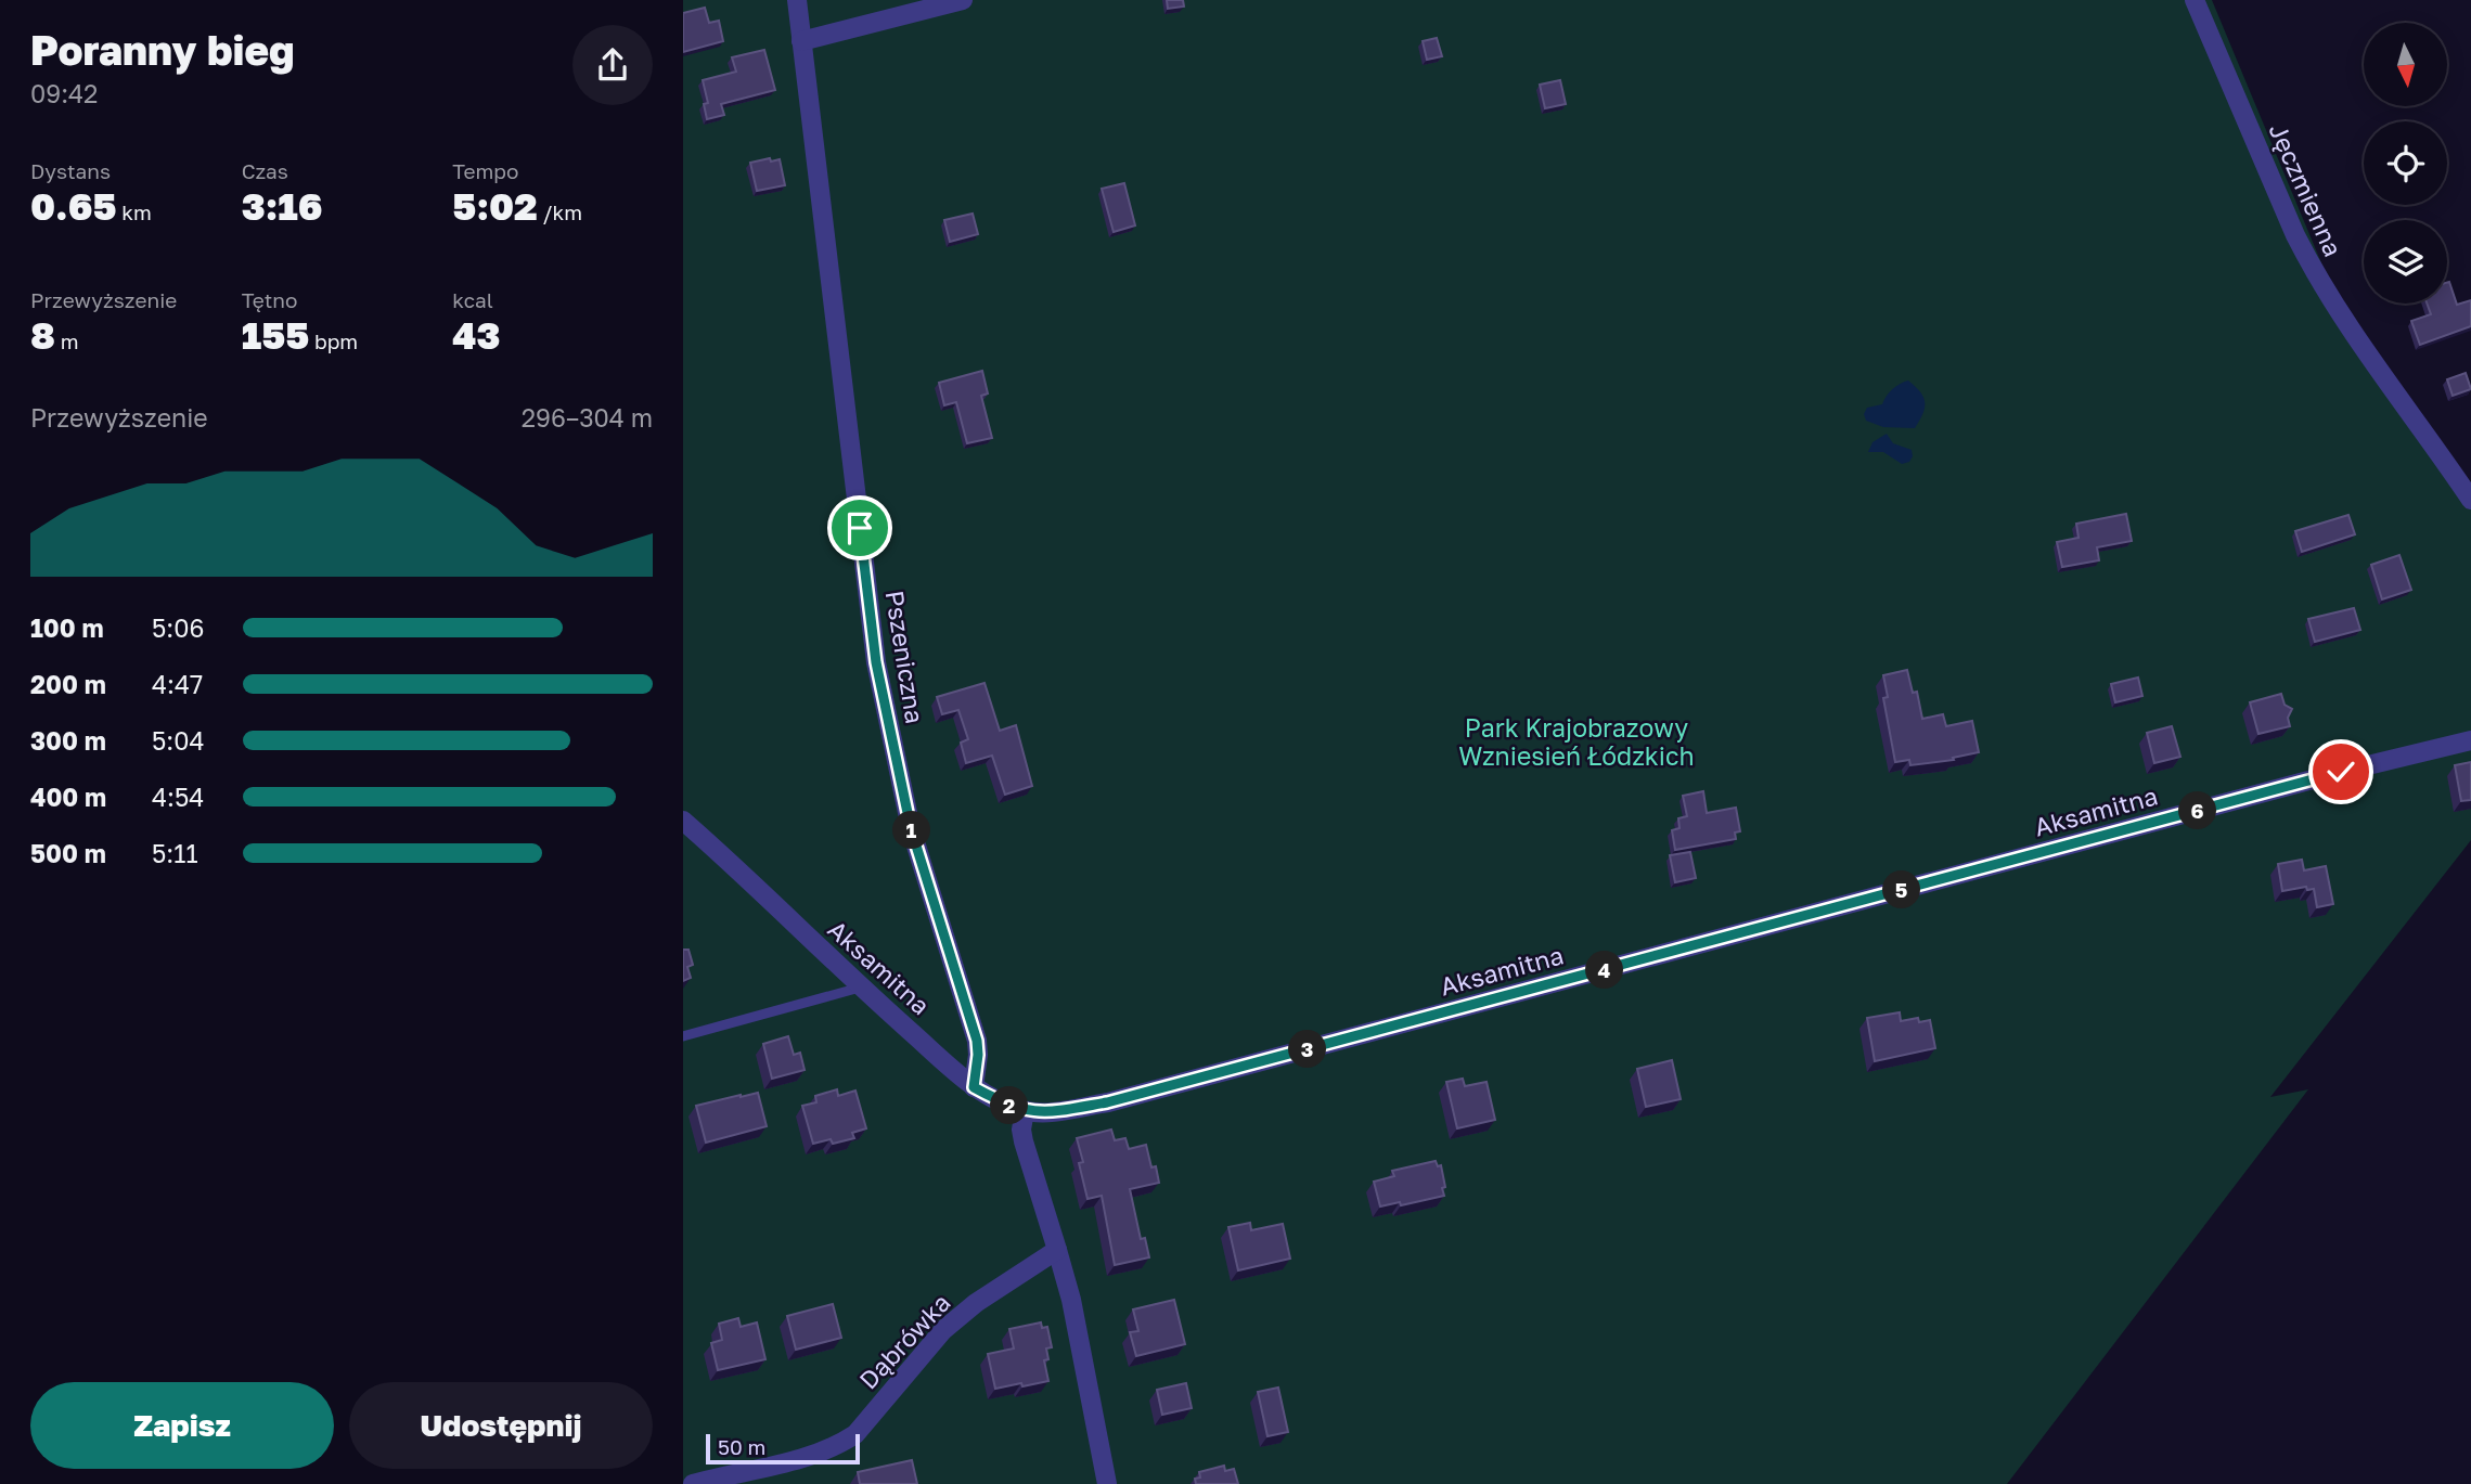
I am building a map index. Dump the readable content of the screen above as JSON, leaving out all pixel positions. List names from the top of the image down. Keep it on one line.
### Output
{"streets":{"street":["Jęczmienna","Pszeniczna","Aksamitna","Dąbrówka"]},"crossings":[["Pszeniczna","Aksamitna"]],"parks":["Park Krajobrazowy Wzniesień Łódzkich"],"scale_bar":"50 m","north":"bottom","page":{"heading":["Poranny bieg","09:42"],"stats":[["Dystans","0.65 km"],["Czas","3:16"],["Tempo","5:02 /km"],["Przewyższenie","8 m"],["Tętno","155 bpm"],["kcal","43"]],"chart":["Przewyższenie","296–304 m"],"list":[{"name":"100 m","note":"5:06"},{"name":"200 m","note":"4:47"},{"name":"300 m","note":"5:04"},{"name":"400 m","note":"4:54"},{"name":"500 m","note":"5:11"}],"pins":["6","1","5","4","3","2"],"buttons":["Zapisz","Udostępnij"],"scale":"50 m"}}
